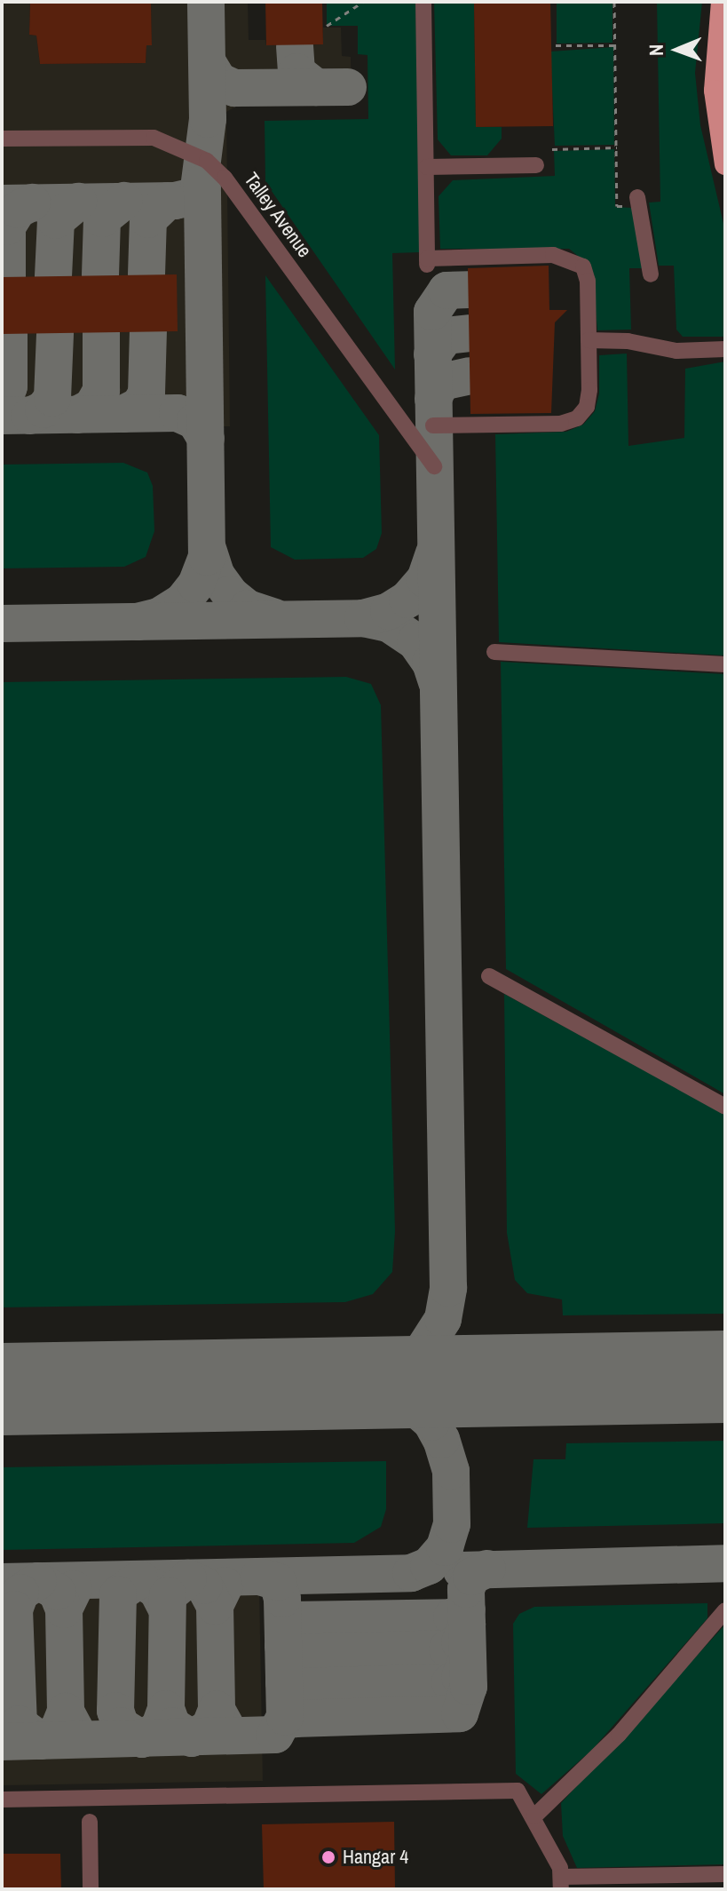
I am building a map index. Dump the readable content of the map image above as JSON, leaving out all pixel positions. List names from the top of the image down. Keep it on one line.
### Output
{"streets":{"street":["Talley Avenue"]},"places":["Hangar 4"],"north":"left"}
